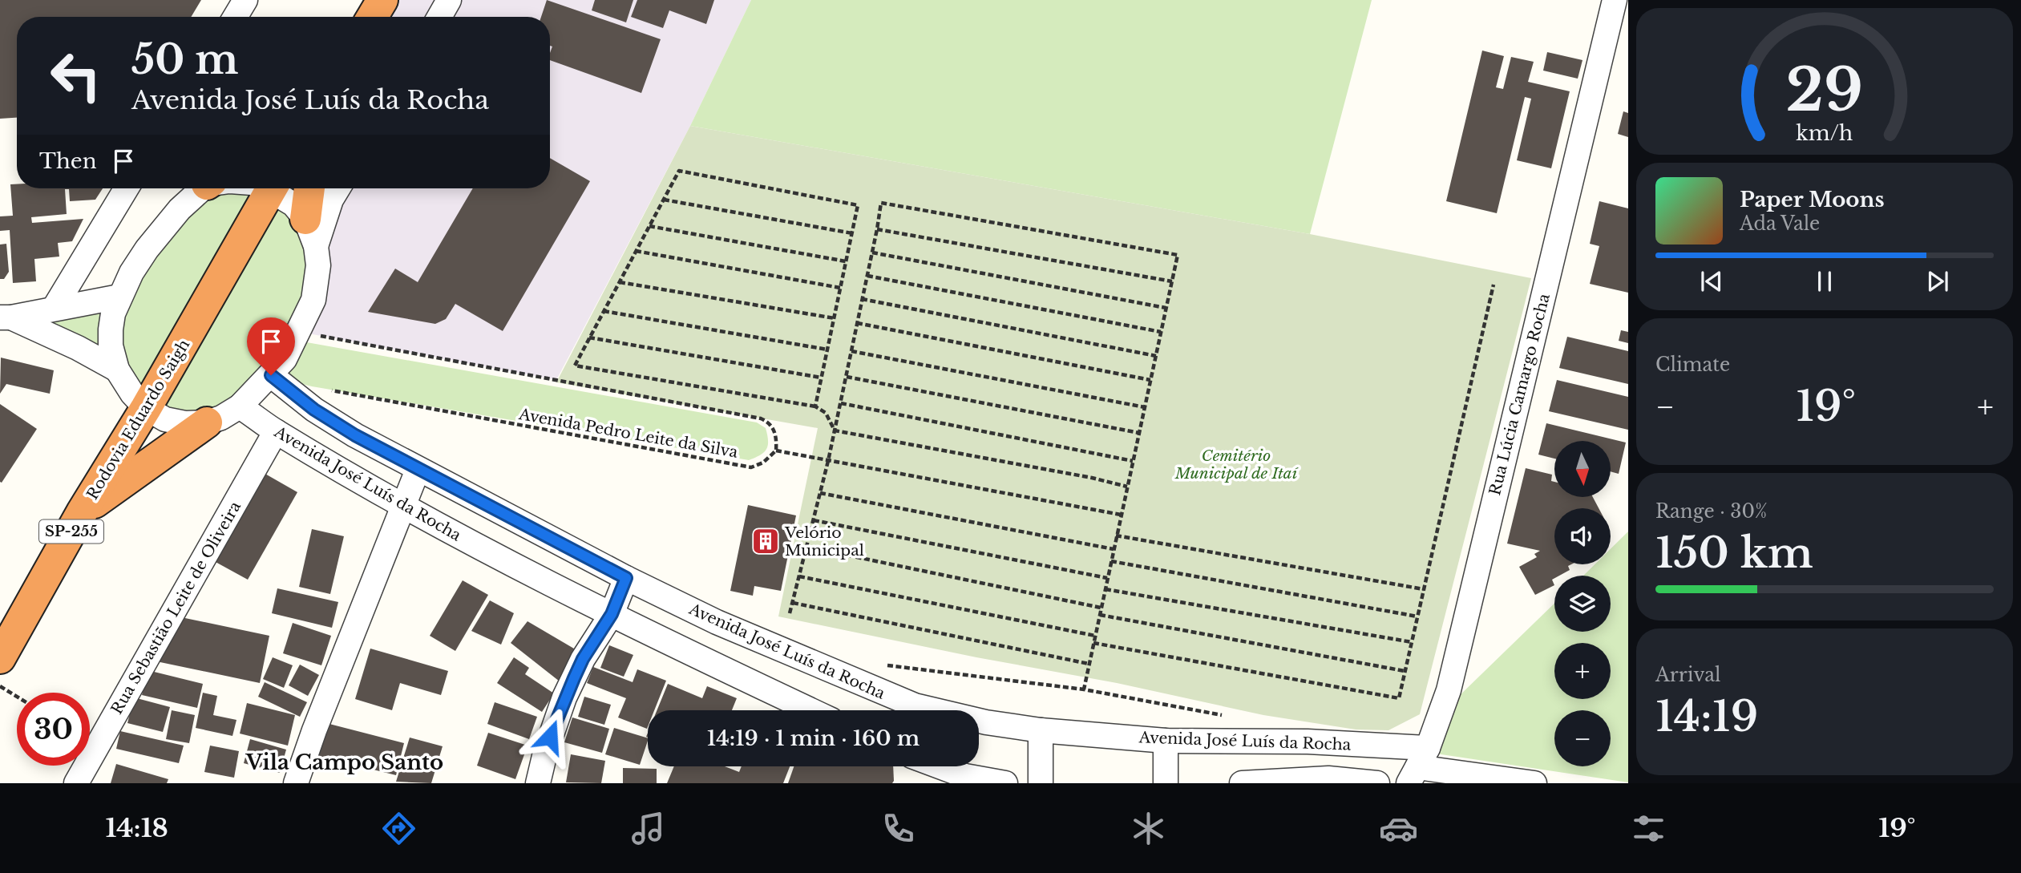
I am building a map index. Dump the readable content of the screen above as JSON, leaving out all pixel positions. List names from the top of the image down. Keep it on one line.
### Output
{"streets":{"highway":["Rodovia Eduardo Saigh","SP-255"],"street":["Rua Lúcia Camargo Rocha","Avenida José Luís da Rocha","Rua Sebastião Leite de Oliveira"],"path":["Avenida Pedro Leite da Silva"]},"crossings":[["Rua Lúcia Camargo Rocha","Avenida José Luís da Rocha"],["Avenida José Luís da Rocha","Rua Sebastião Leite de Oliveira"]],"districts":["Vila Campo Santo"],"parks":["Cemitério Municipal de Itaí"],"places":{"building":["Velório Municipal"]},"north":"bottom","page":{"turn":["50 m","Avenida José Luís da Rocha"],"then":"Then","song":["Paper Moons","Ada Vale"],"tile":["Climate",["Range · 30%","150 km"],["Arrival","14:19"]],"heat":["−","19°","+"],"map_buttons":["+","−"],"limit":"30","trip":"14:19 · 1 min · 160 m","tabs":["14:18","19°"],"gauge":["29","km/h"]}}
